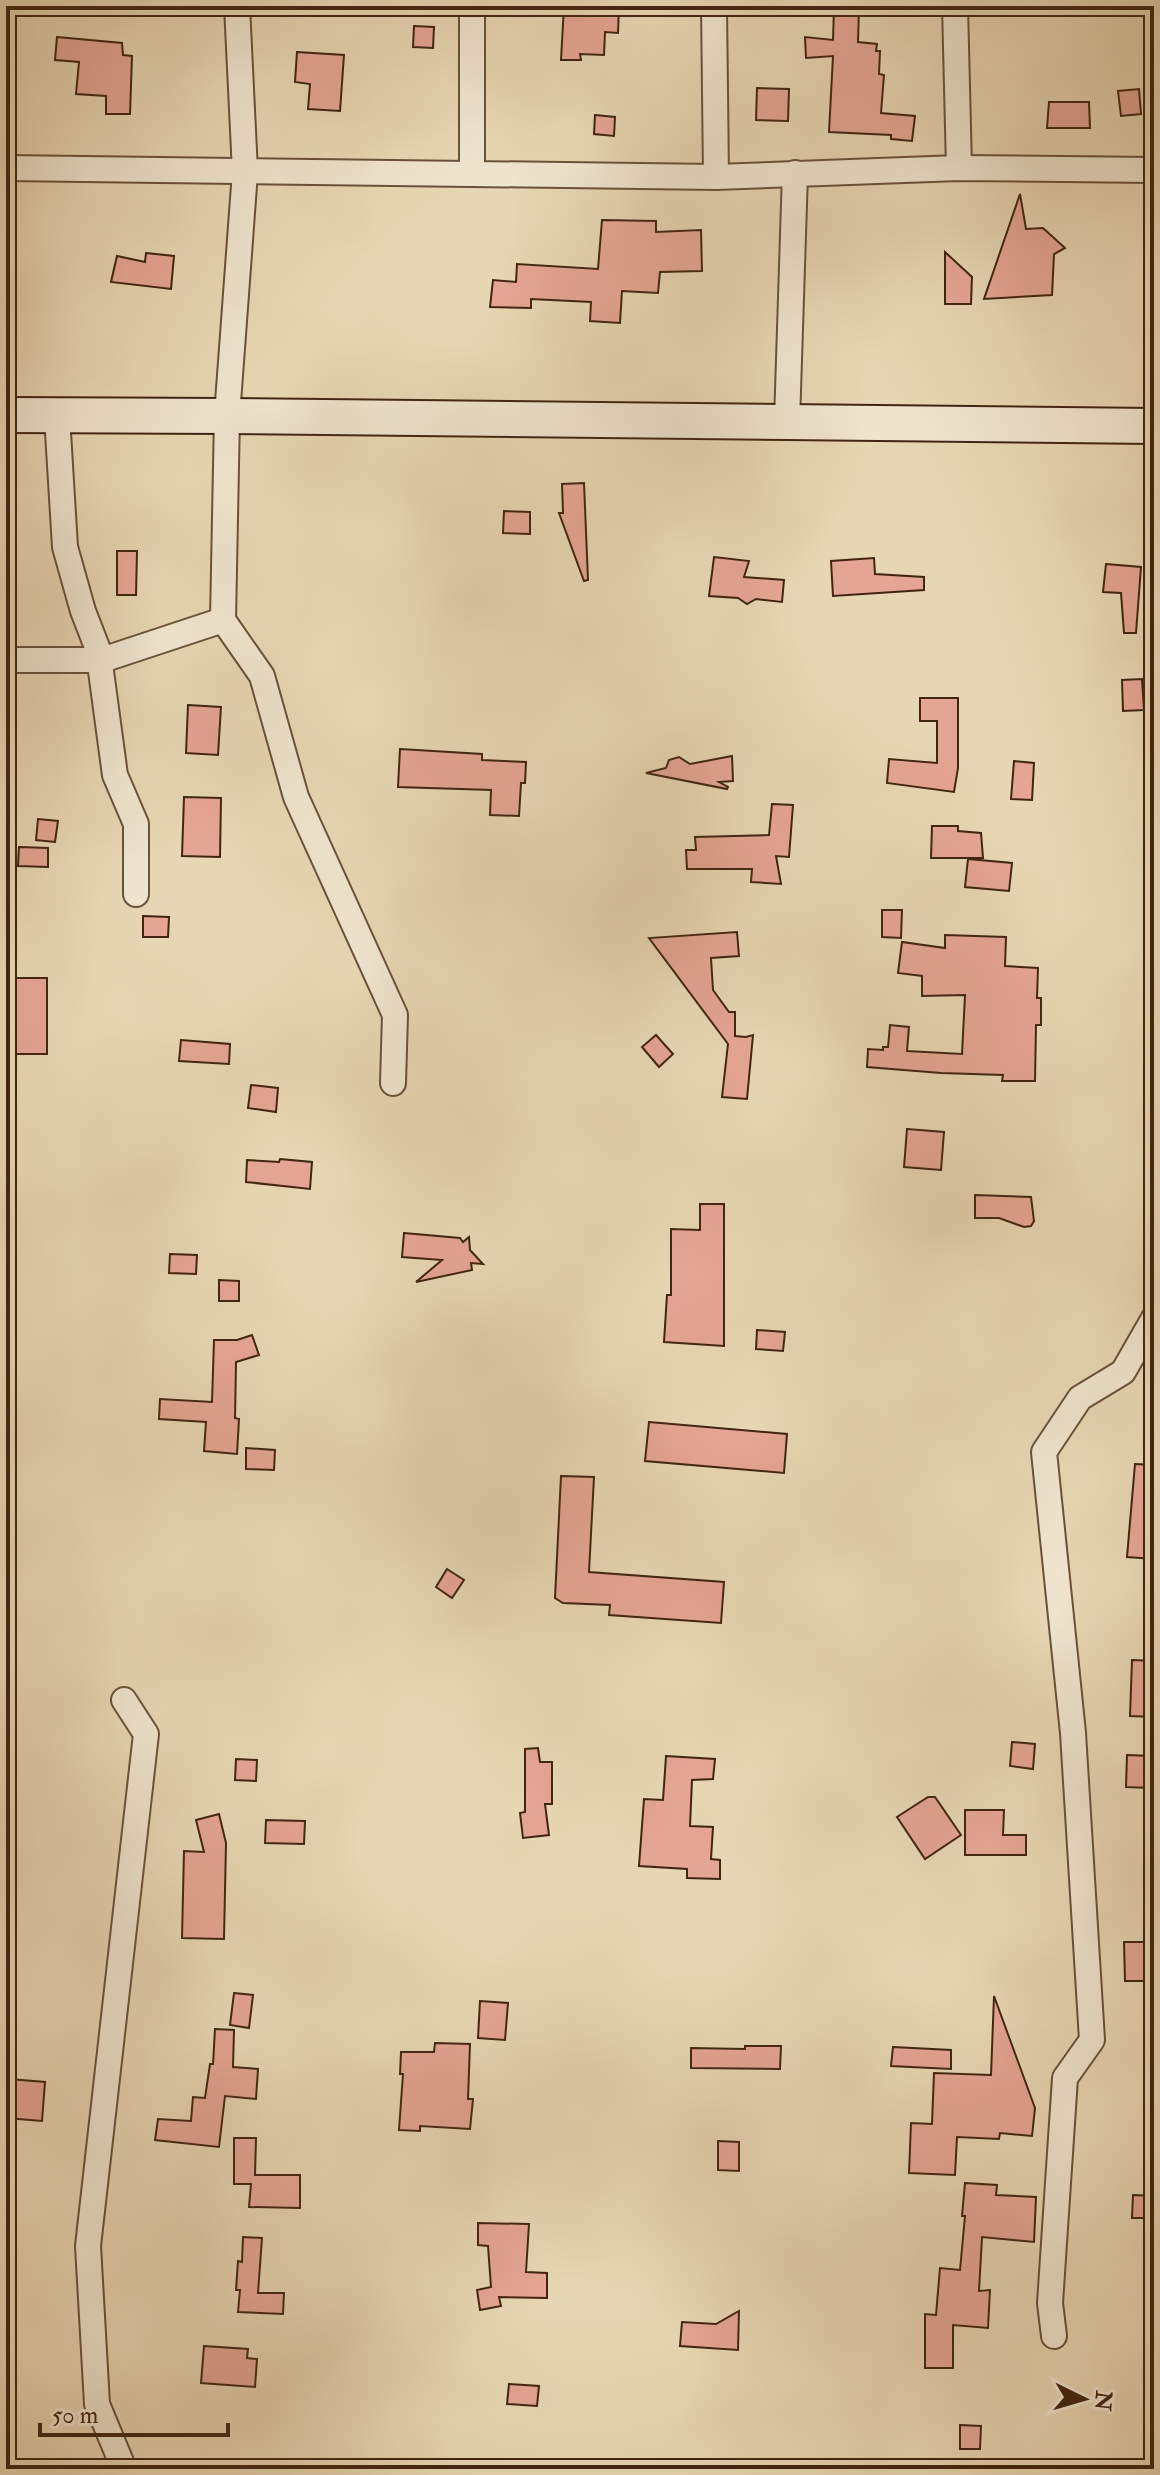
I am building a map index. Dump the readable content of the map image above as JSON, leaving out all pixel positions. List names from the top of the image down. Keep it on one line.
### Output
{"scale_bar":"50 m","north":"right"}
